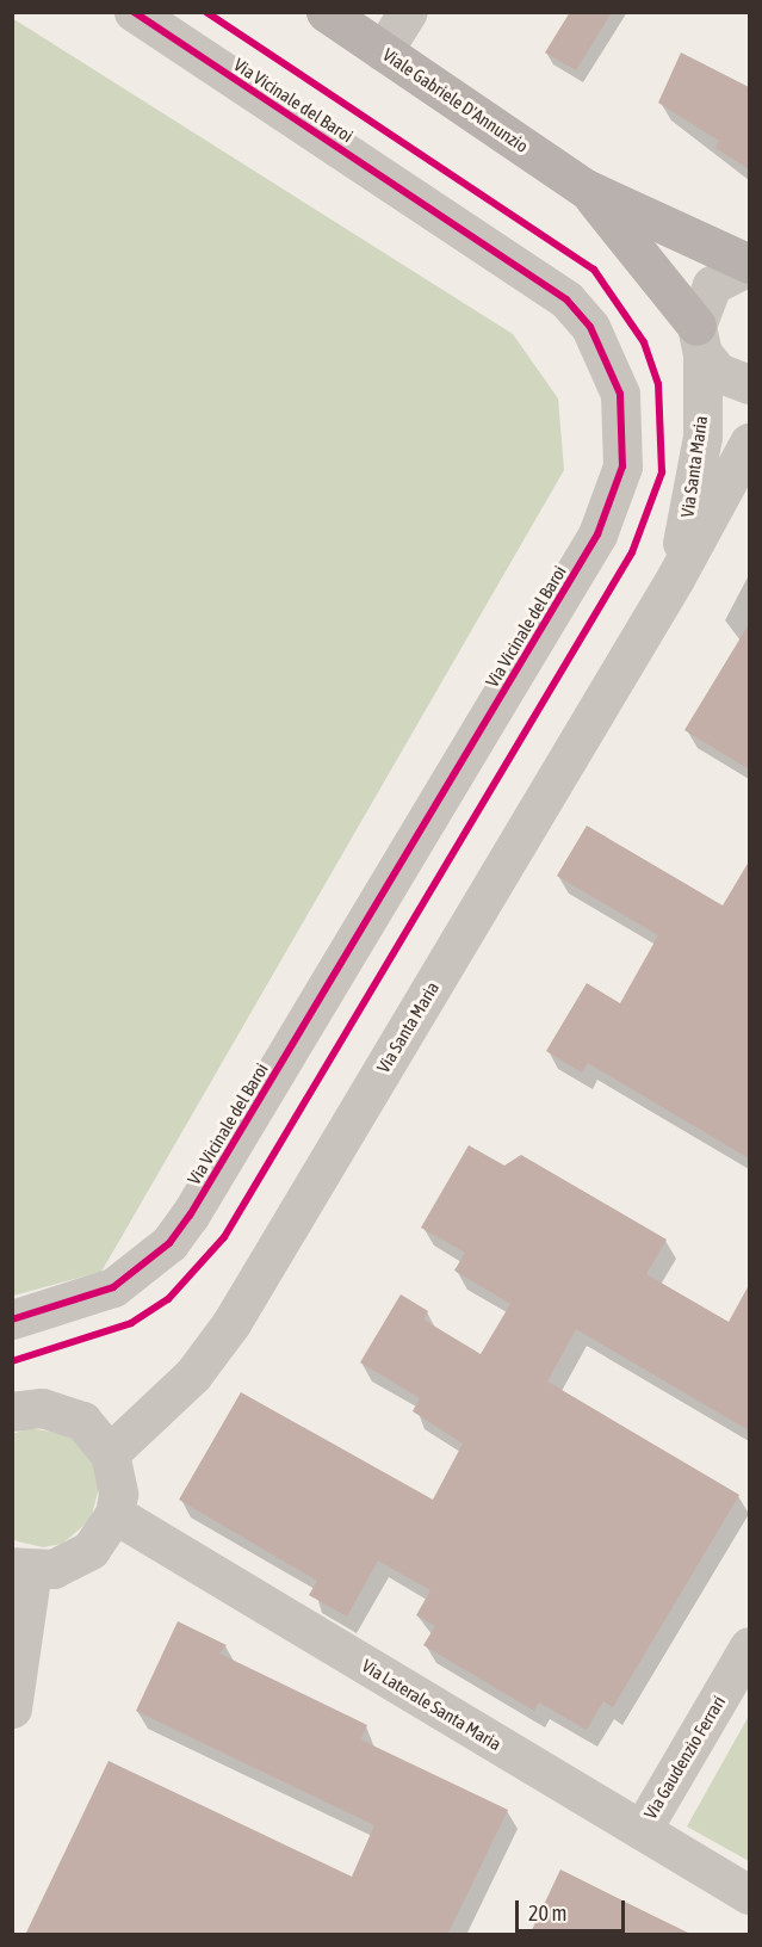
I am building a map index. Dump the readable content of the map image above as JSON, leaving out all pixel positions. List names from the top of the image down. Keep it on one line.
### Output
{"streets":{"main road":["Viale Gabriele D'Annunzio"],"street":["Via Vicinale del Baroi","Via Santa Maria","Via Laterale Santa Maria","Via Gaudenzio Ferrari"]},"crossings":[["Viale Gabriele D'Annunzio","Via Santa Maria"],["Via Laterale Santa Maria","Via Gaudenzio Ferrari"]],"scale_bar":"20 m"}
